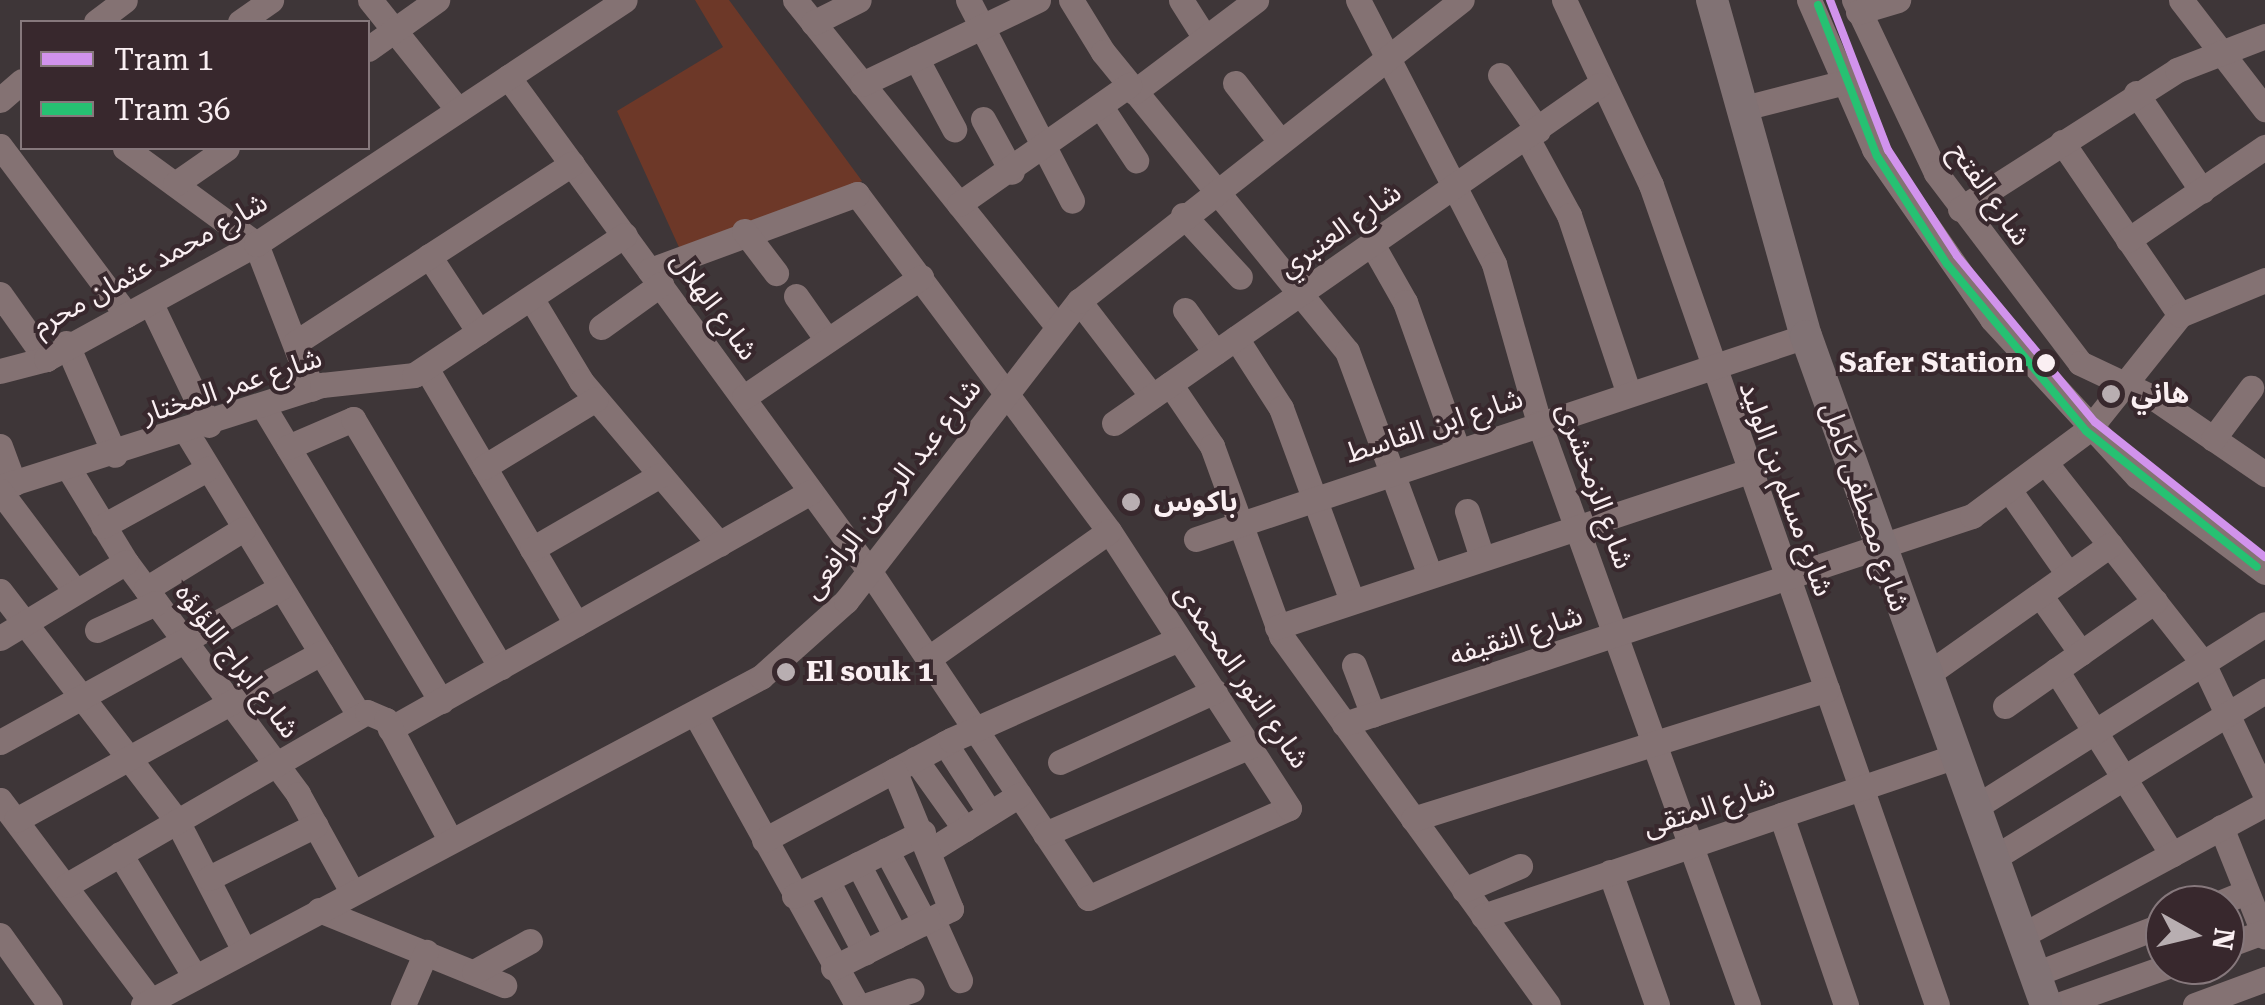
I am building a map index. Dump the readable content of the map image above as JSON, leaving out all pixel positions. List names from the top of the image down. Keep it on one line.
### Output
{"streets":{"main road":["شارع مصطفى كامل"],"street":["شارع الفتح","شارع العنبري","شارع محمد عثمان محرم","شارع الهلال","شارع عمر المختار","شارع ابن القاسط","شارع الزمخشرى","شارع عبد الرحمن الرافعى","شارع مسلم بن الوليد","شارع الثقيفه","شارع ابراج اللؤلؤه","شارع النور المحمدى","شارع المتقى"]},"crossings":[["شارع الفتح","شارع الثقيفه"],["شارع العنبري","شارع الزمخشرى"],["شارع العنبري","شارع مسلم بن الوليد"],["شارع محمد عثمان محرم","شارع الهلال"],["شارع الهلال","شارع عمر المختار"],["شارع الهلال","شارع عبد الرحمن الرافعى"],["شارع الهلال","شارع النور المحمدى"],["شارع عمر المختار","شارع ابراج اللؤلؤه"],["شارع ابن القاسط","شارع الزمخشرى"],["شارع ابن القاسط","شارع مسلم بن الوليد"],["شارع ابن القاسط","شارع مصطفى كامل"],["شارع الزمخشرى","شارع عبد الرحمن الرافعى"],["شارع الزمخشرى","شارع الثقيفه"],["شارع الزمخشرى","شارع المتقى"],["شارع عبد الرحمن الرافعى","شارع ابراج اللؤلؤه"],["شارع عبد الرحمن الرافعى","شارع النور المحمدى"],["شارع مسلم بن الوليد","شارع الثقيفه"],["شارع مسلم بن الوليد","شارع المتقى"],["شارع مصطفى كامل","شارع الثقيفه"],["شارع مصطفى كامل","شارع المتقى"]],"places":["Safer Station","هاني","باكوس","El souk 1"],"lines":["tram line 1","tram line 36"],"legend":["Tram 1","Tram 36"],"north":"right"}
